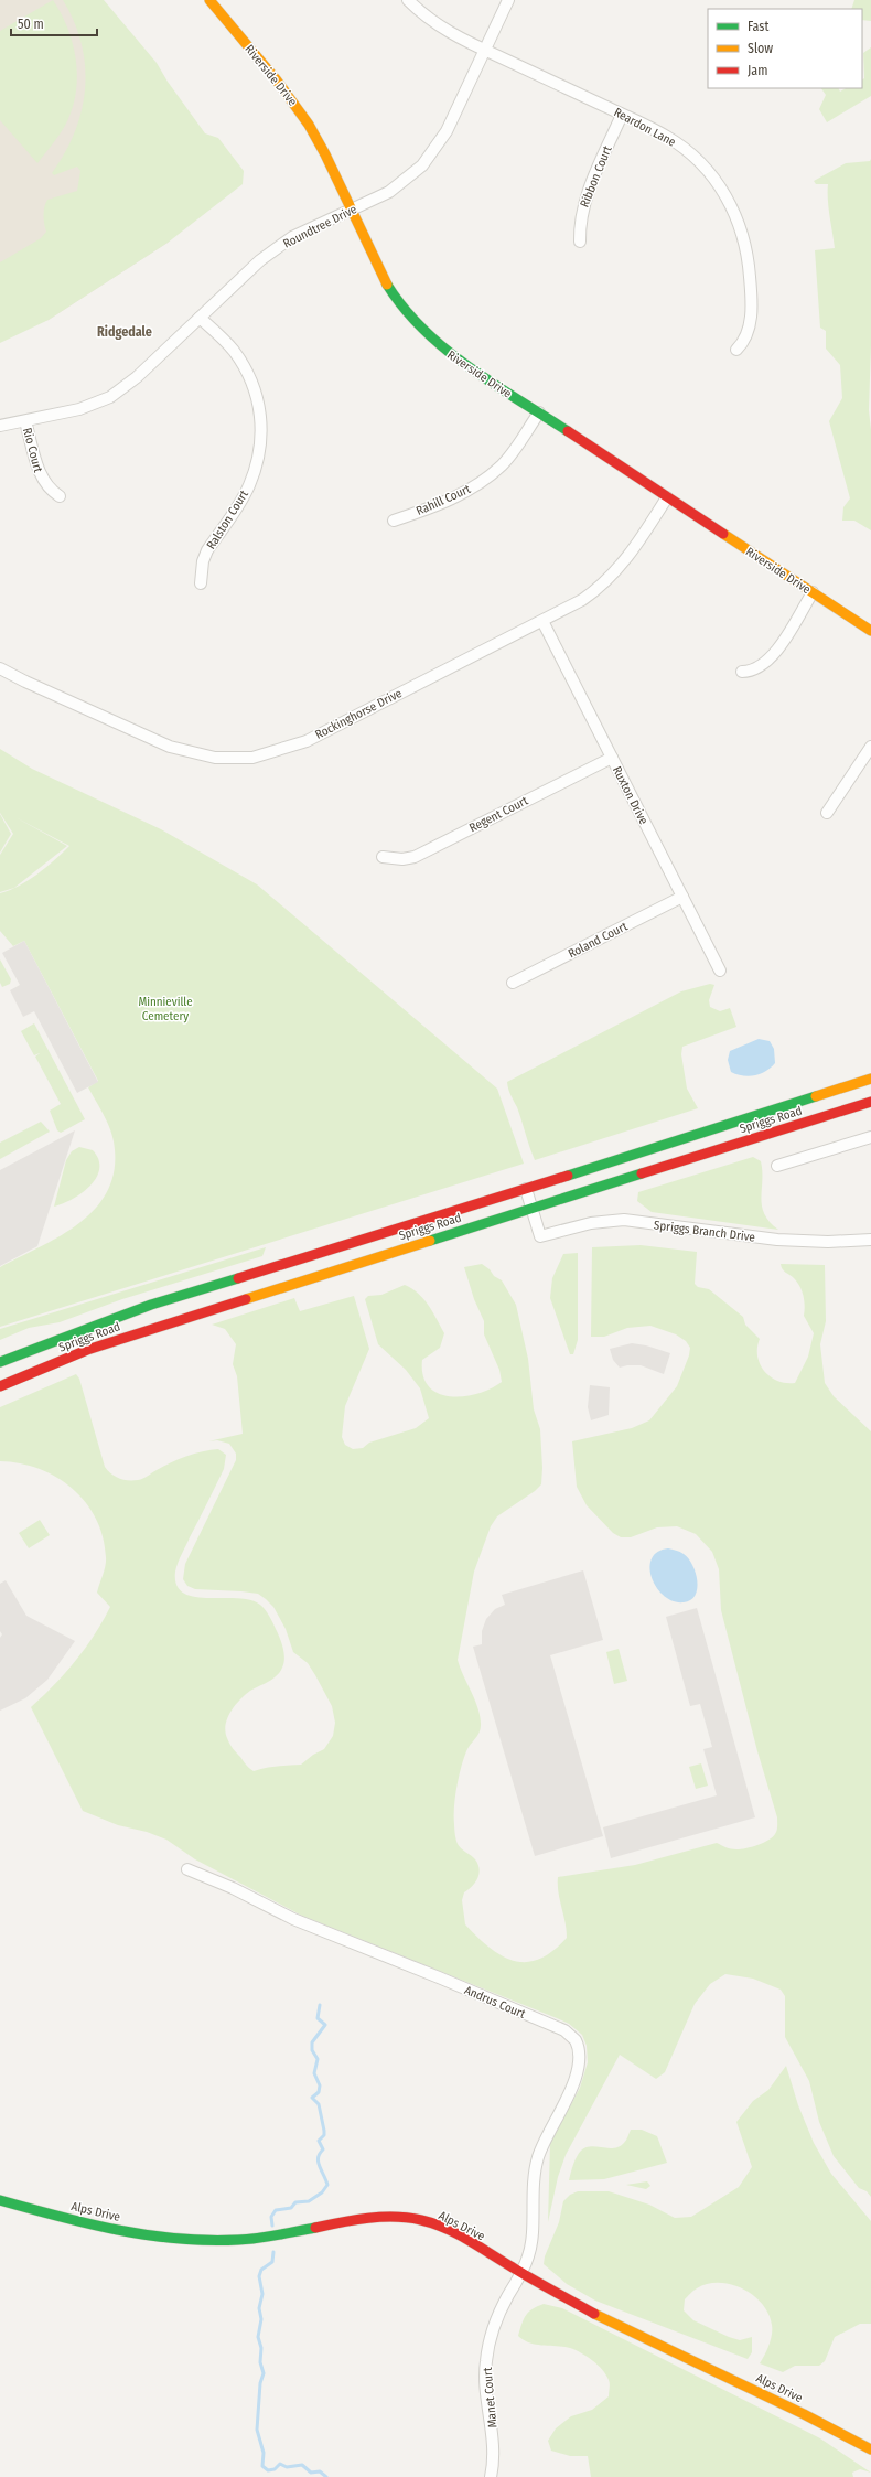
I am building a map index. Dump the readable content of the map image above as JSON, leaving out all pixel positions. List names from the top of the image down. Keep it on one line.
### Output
{"streets":{"street":["Riverside Drive","Reardon Lane","Ribbon Court","Roundtree Drive","Rio Court","Rahill Court","Ralston Court","Rockinghorse Drive","Ruxton Drive","Regent Court","Roland Court","Spriggs Road","Spriggs Branch Drive","Andrus Court","Alps Drive","Manet Court"]},"crossings":[["Riverside Drive","Roundtree Drive"],["Riverside Drive","Rahill Court"],["Riverside Drive","Rockinghorse Drive"],["Reardon Lane","Ribbon Court"],["Reardon Lane","Roundtree Drive"],["Roundtree Drive","Rio Court"],["Roundtree Drive","Ralston Court"],["Rockinghorse Drive","Ruxton Drive"],["Ruxton Drive","Regent Court"],["Ruxton Drive","Roland Court"],["Spriggs Road","Spriggs Branch Drive"],["Andrus Court","Alps Drive"],["Andrus Court","Manet Court"],["Alps Drive","Manet Court"]],"districts":["Ridgedale"],"parks":["Minnieville Cemetery"],"legend":["Fast","Slow","Jam"],"scale_bar":"50 m"}
